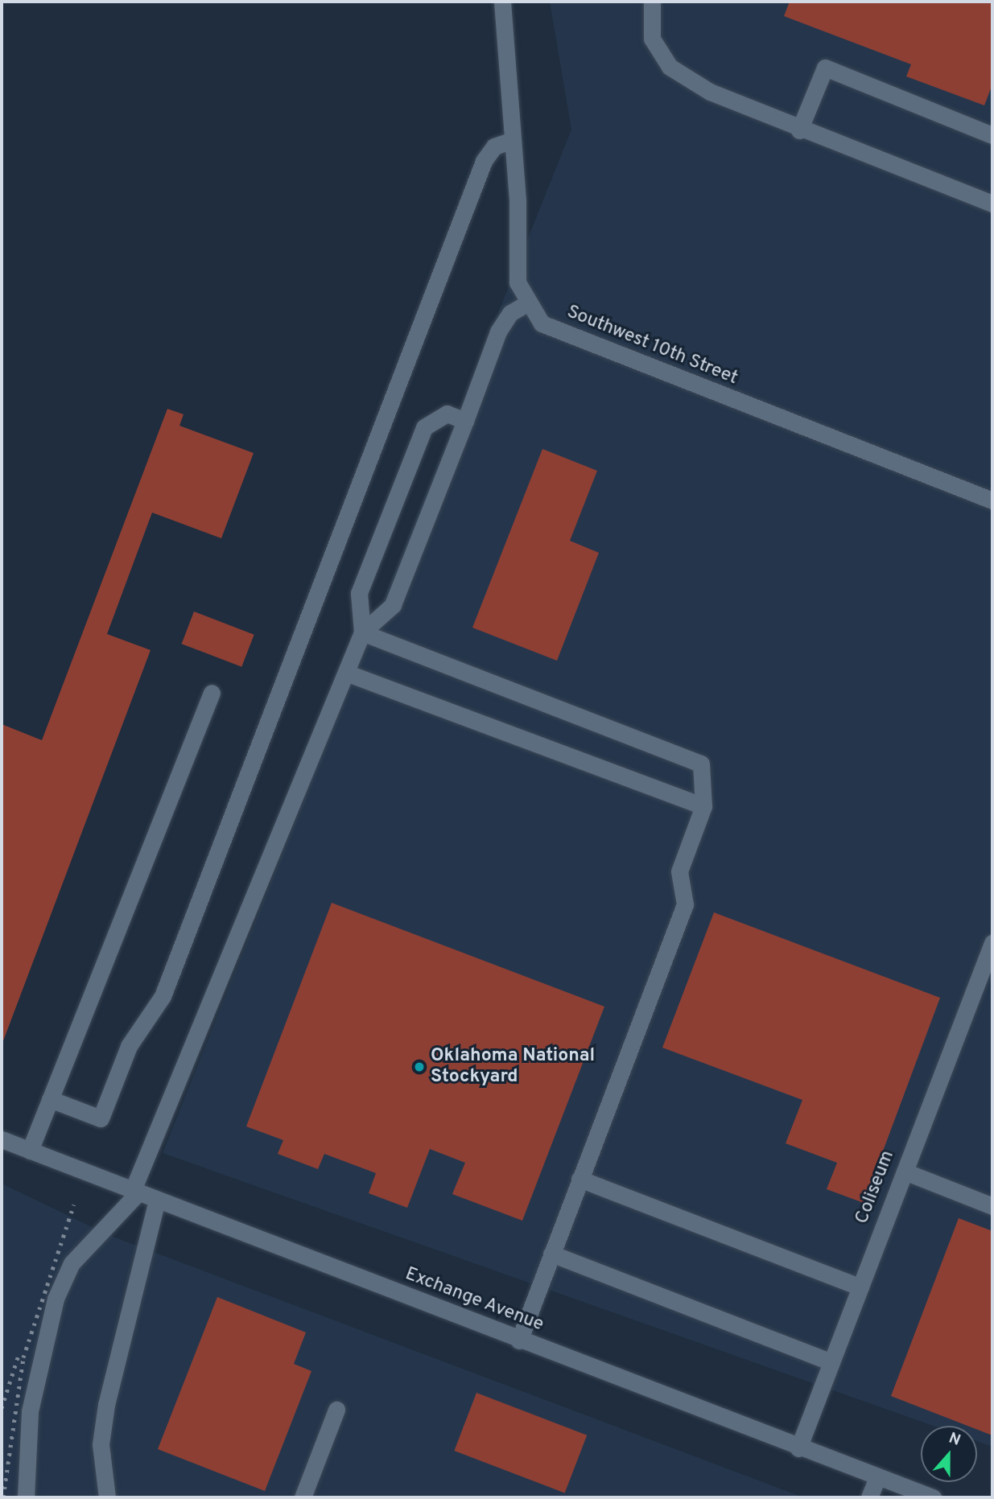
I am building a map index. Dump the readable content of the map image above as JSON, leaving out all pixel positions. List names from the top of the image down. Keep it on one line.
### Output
{"streets":{"street":["Southwest 10th Street","Coliseum","Exchange Avenue"]},"crossings":[["Coliseum","Exchange Avenue"]],"places":["Oklahoma National Stockyard"],"north":"top"}
